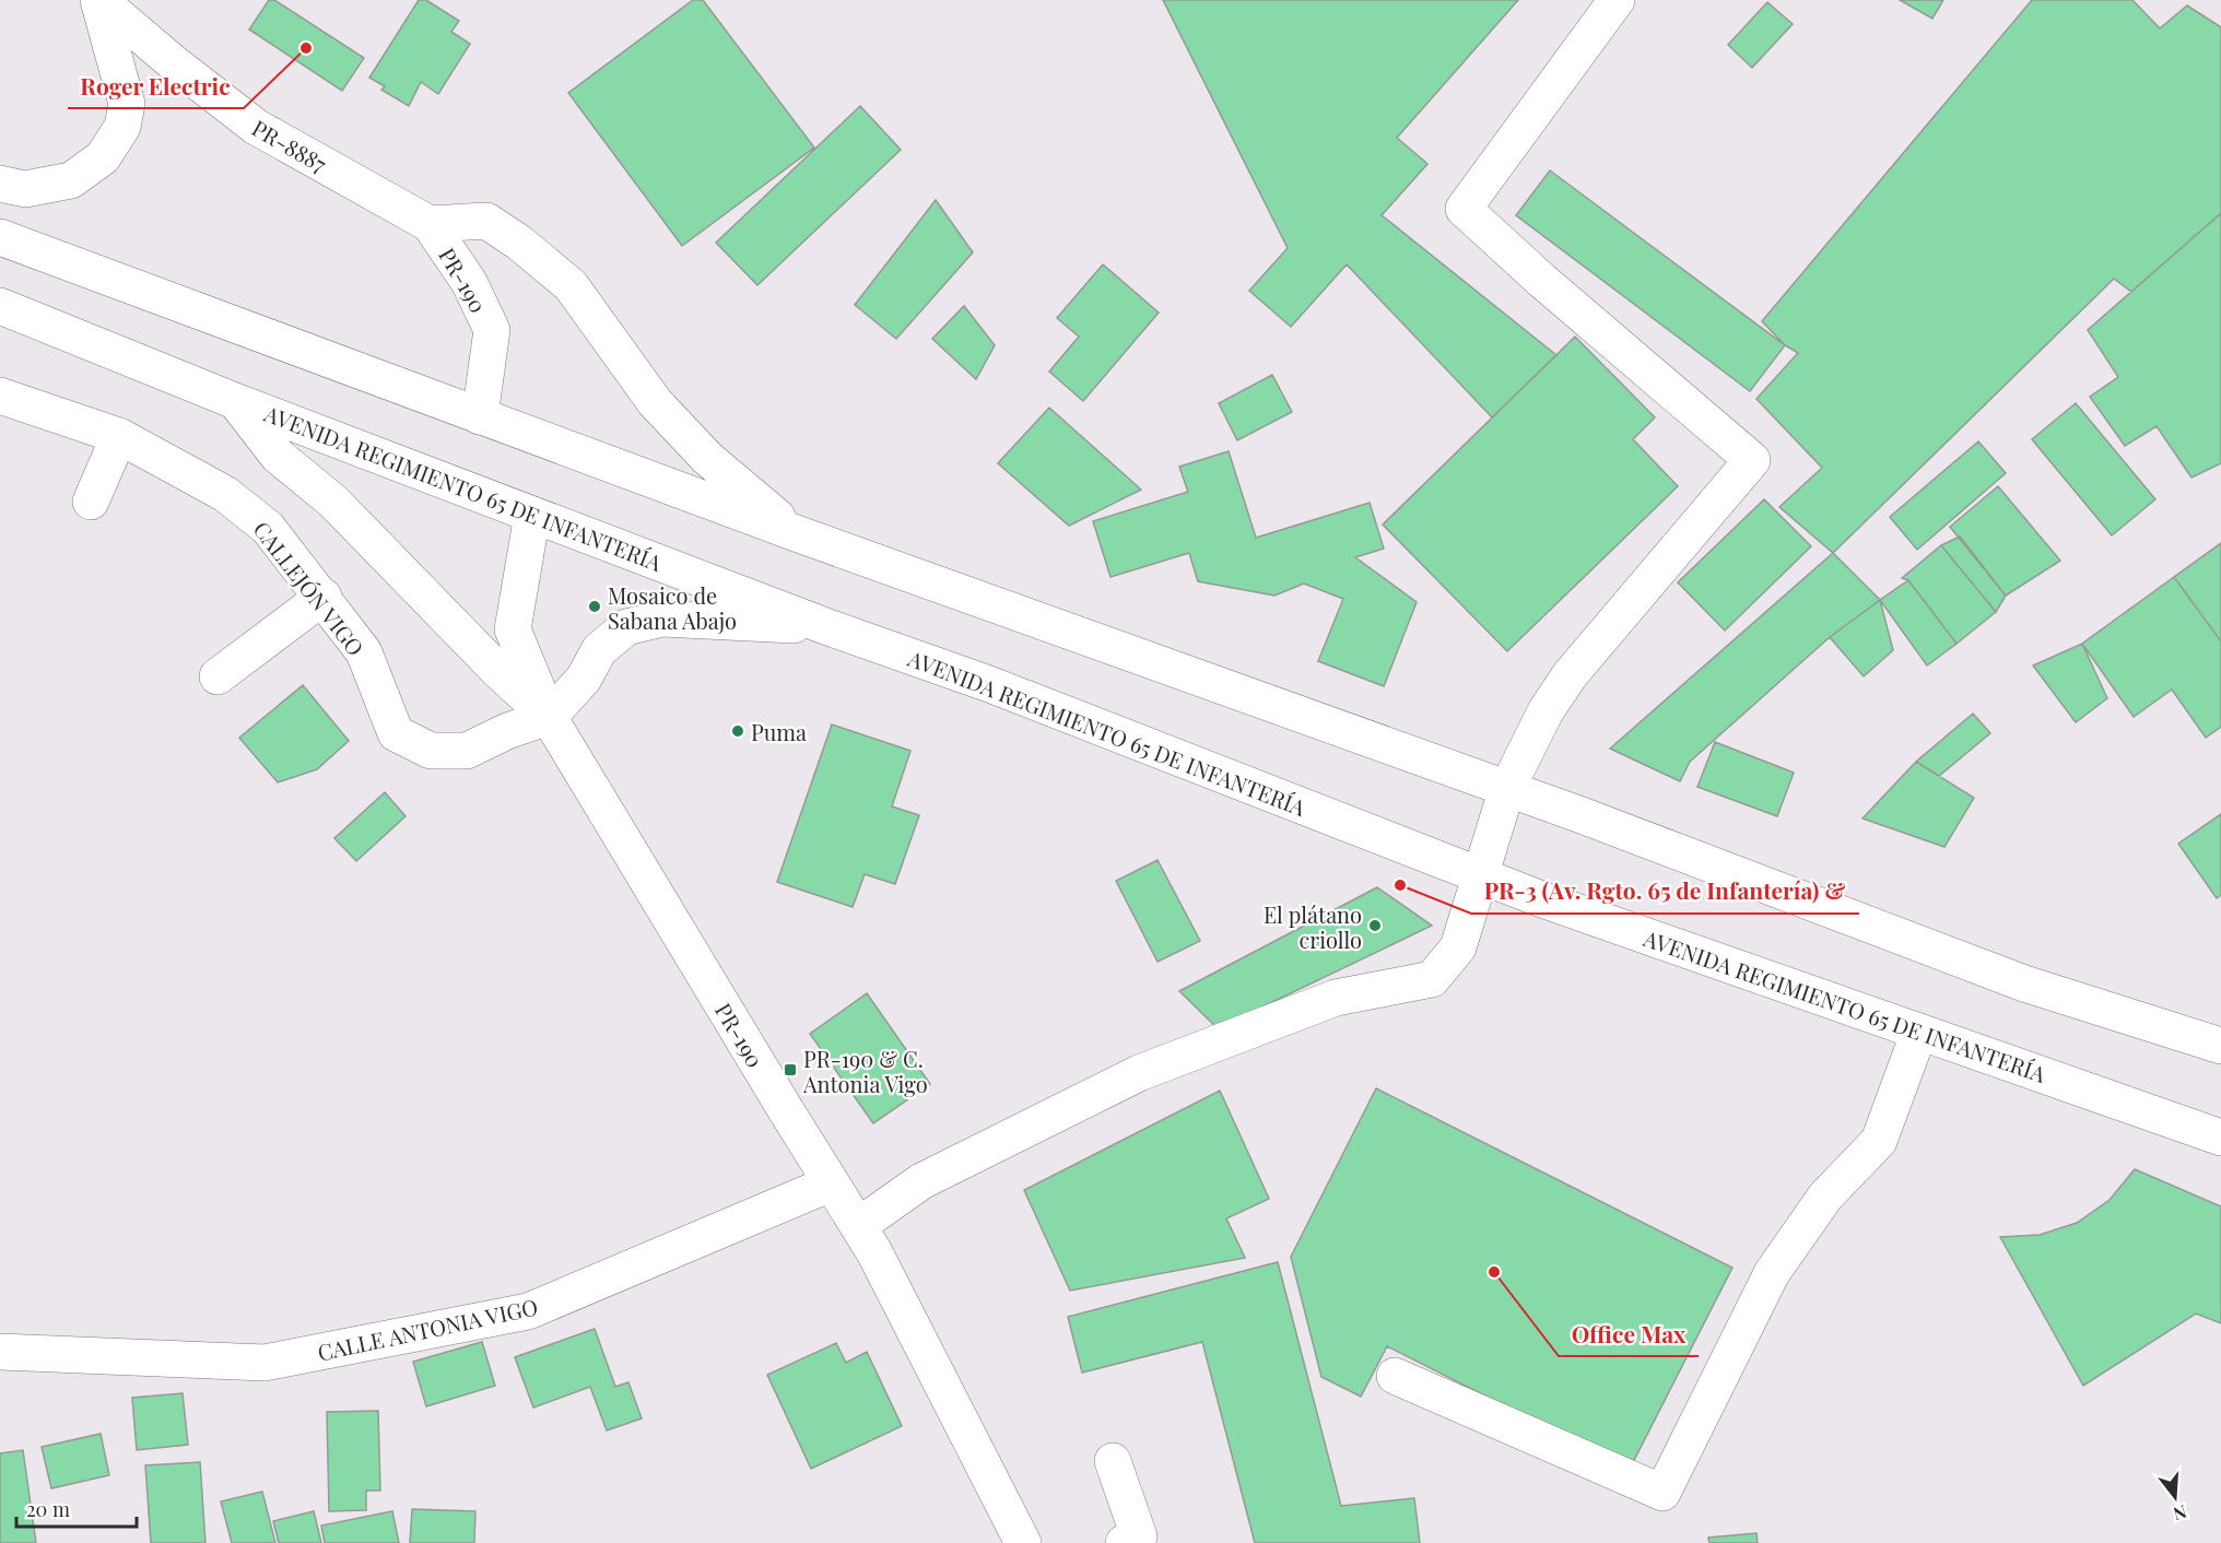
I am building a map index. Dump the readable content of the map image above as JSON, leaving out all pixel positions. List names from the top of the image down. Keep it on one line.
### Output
{"streets":{"main road":["PR-8887","PR-190","AVENIDA REGIMIENTO 65 DE INFANTERÍA","CALLEJÓN VIGO","CALLE ANTONIA VIGO"]},"crossings":[["PR-8887","PR-190"],["PR-190","AVENIDA REGIMIENTO 65 DE INFANTERÍA"],["PR-190","CALLEJÓN VIGO"],["PR-190","CALLE ANTONIA VIGO"]],"places":{"other":["Roger Electric","Mosaico de Sabana Abajo","Puma","PR-3 (Av. Rgto. 65 de Infantería) &","El plátano criollo","Office Max"],"transit":["PR-190 & C. Antonia Vigo"]},"scale_bar":"20 m","north":"bottom"}
